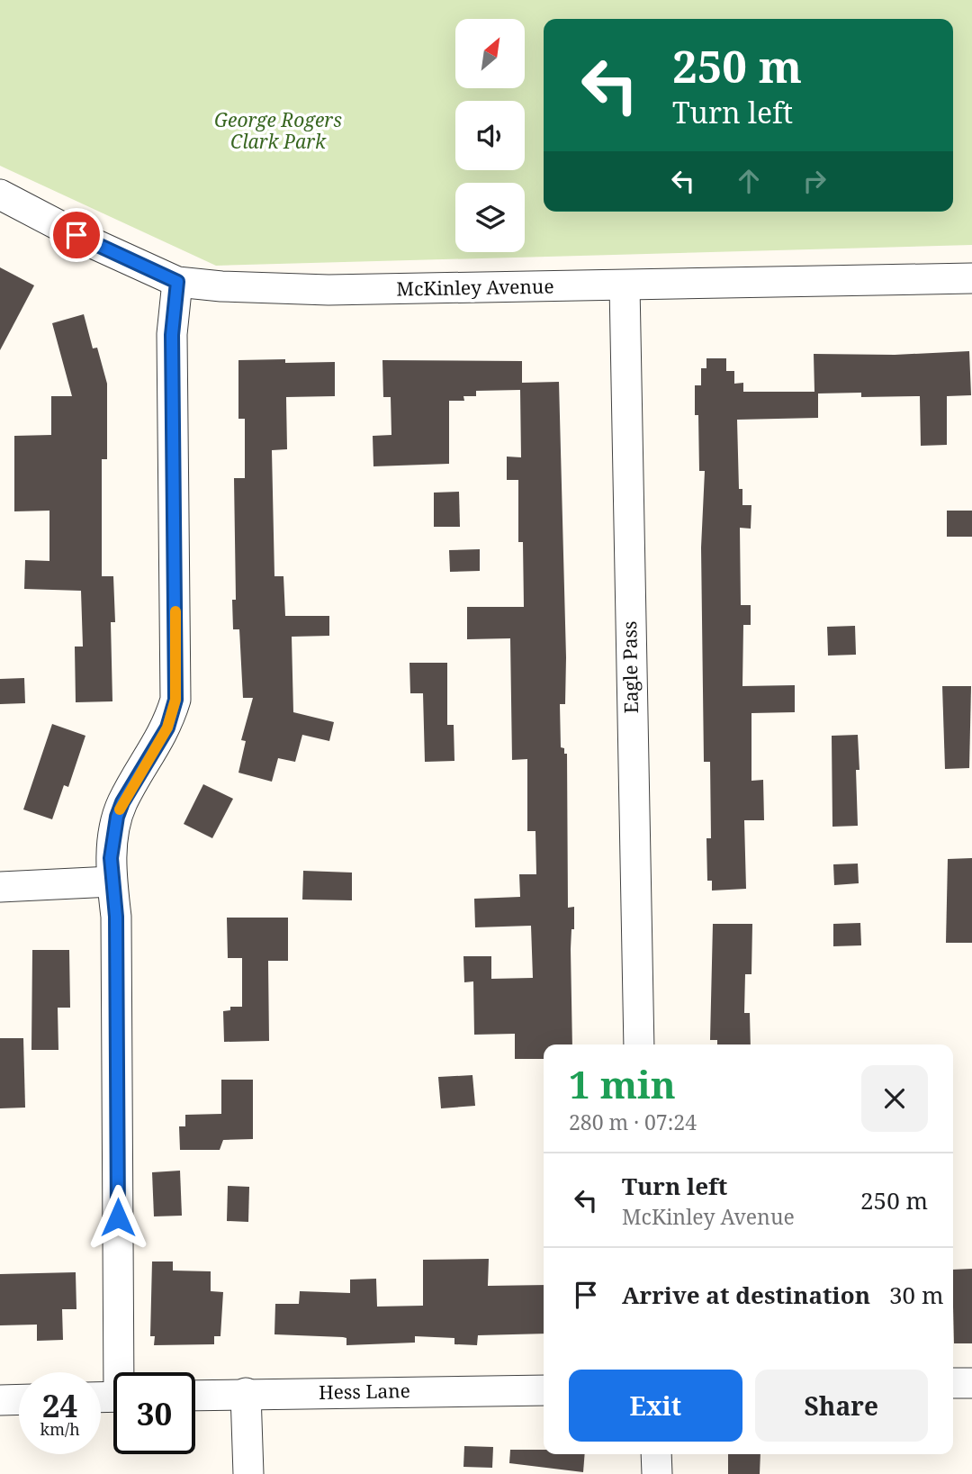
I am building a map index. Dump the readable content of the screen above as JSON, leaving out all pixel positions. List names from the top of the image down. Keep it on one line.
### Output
{"streets":{"street":["McKinley Avenue","Eagle Pass","Hess Lane"]},"crossings":[["McKinley Avenue","Eagle Pass"]],"parks":["George Rogers Clark Park"],"north":"top right","page":{"turn":["250 m","Turn left"],"heading":["1 min","280 m · 07:24"],"list":[{"name":"Turn left","note":"McKinley Avenue","value":"250 m"},{"name":"Arrive at destination","value":"30 m"}],"buttons":["Exit","Share"],"speed":"24 km/h","limit":"30"}}
